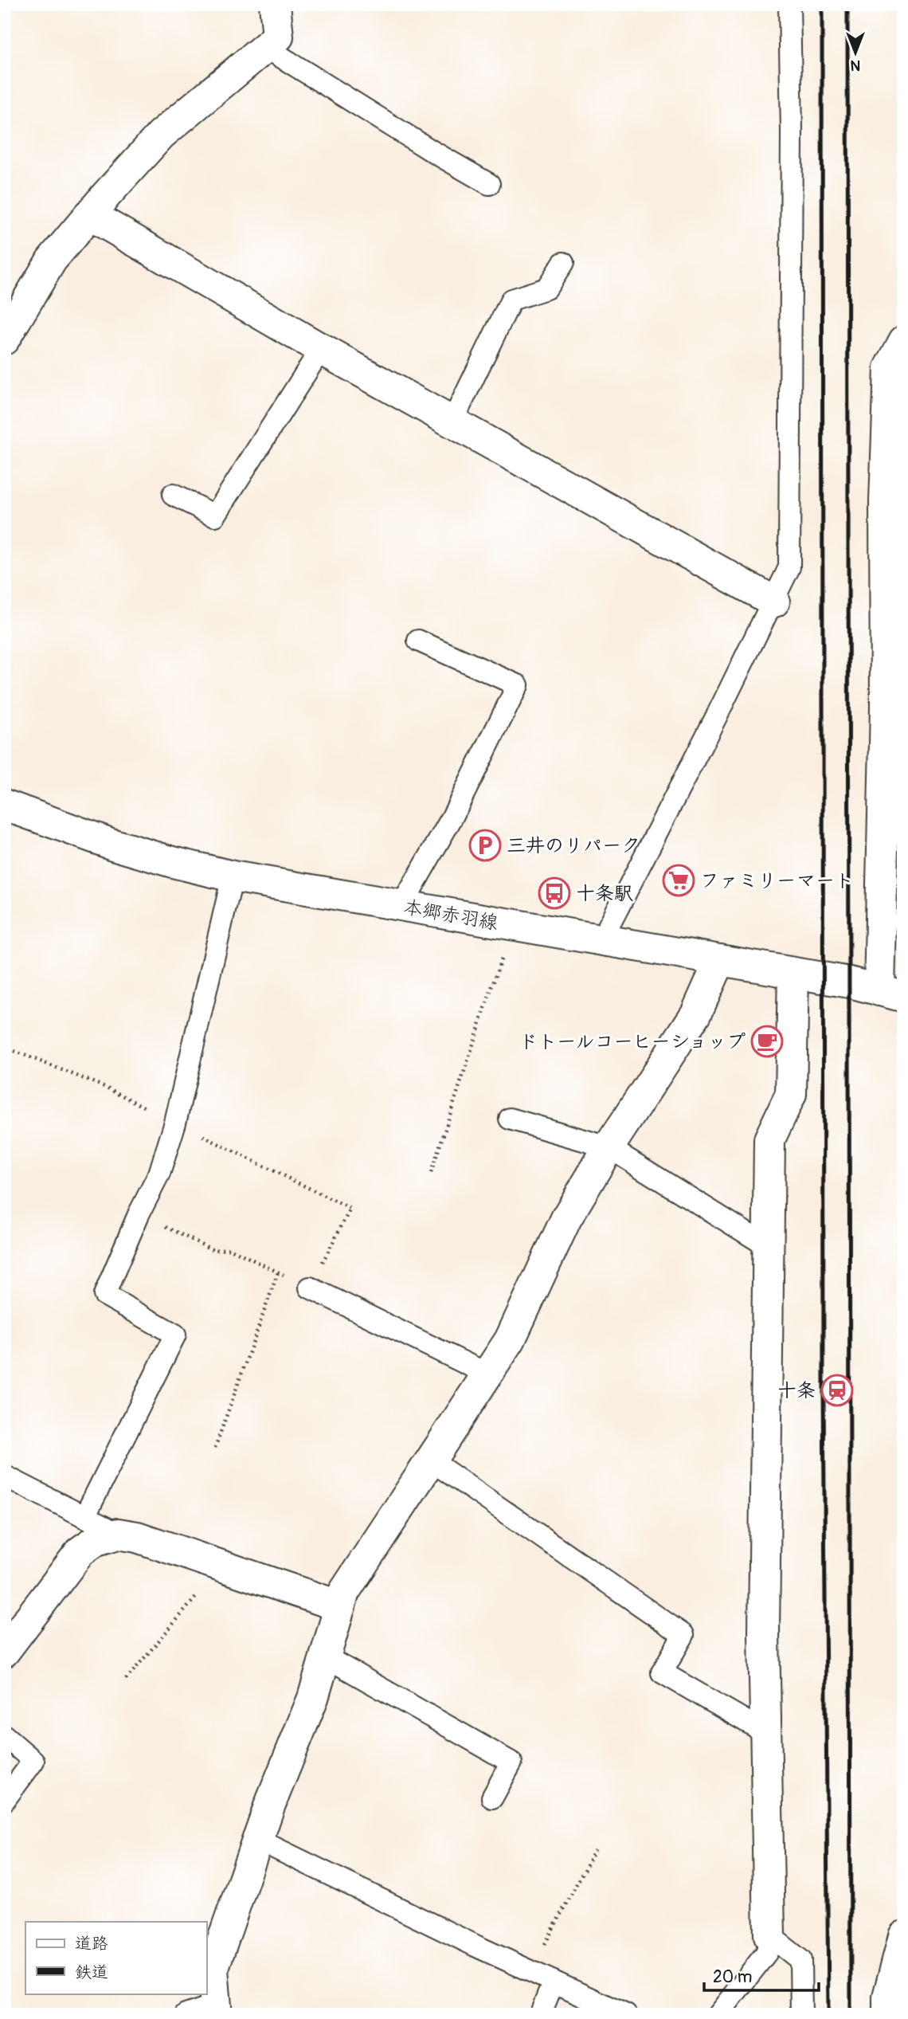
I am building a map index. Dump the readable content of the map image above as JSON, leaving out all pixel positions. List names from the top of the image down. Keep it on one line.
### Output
{"streets":{"street":["本郷赤羽線"]},"places":{"parking":["三井のリパーク"],"supermarket":["ファミリーマート"],"bus stop":["十条駅"],"cafe":["ドトールコーヒーショップ"],"station":["十条"]},"legend":["道路","鉄道"],"scale_bar":"20 m","north":"bottom"}
